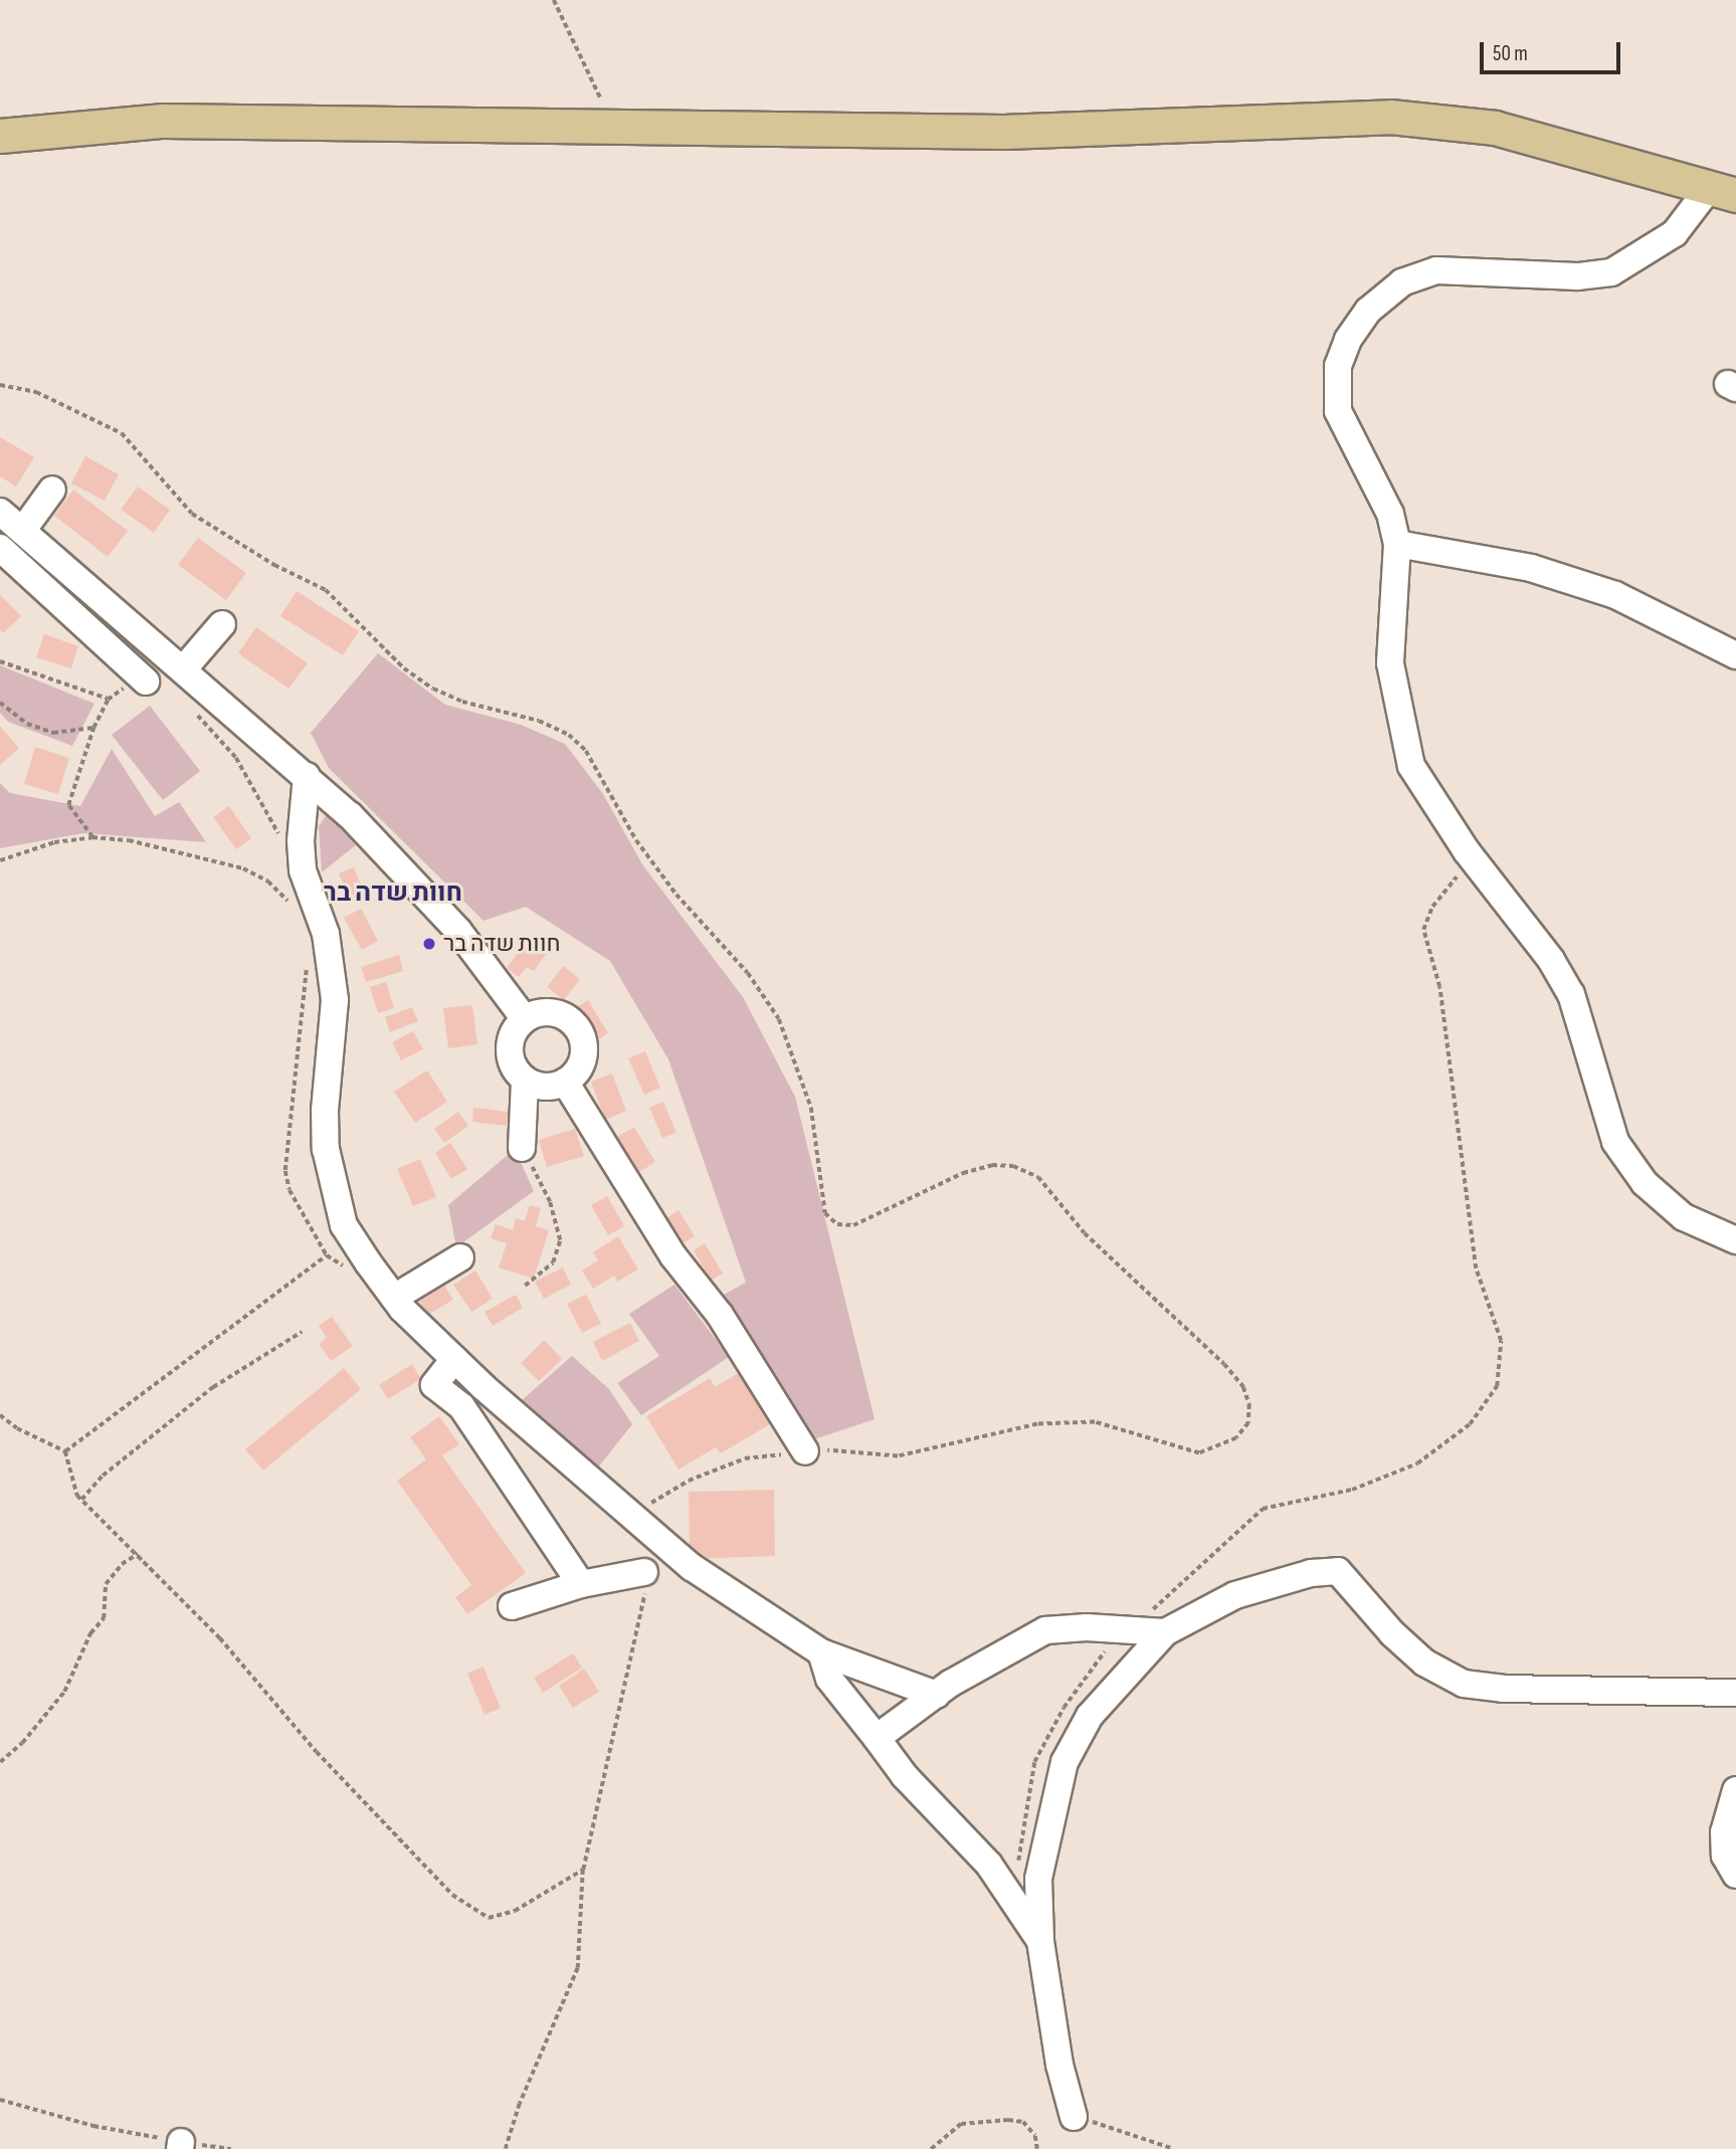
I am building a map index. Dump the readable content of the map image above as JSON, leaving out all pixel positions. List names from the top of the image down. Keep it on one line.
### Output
{"districts":["חוות שדה בר"],"places":["חוות שדה בר"],"scale_bar":"50 m"}
